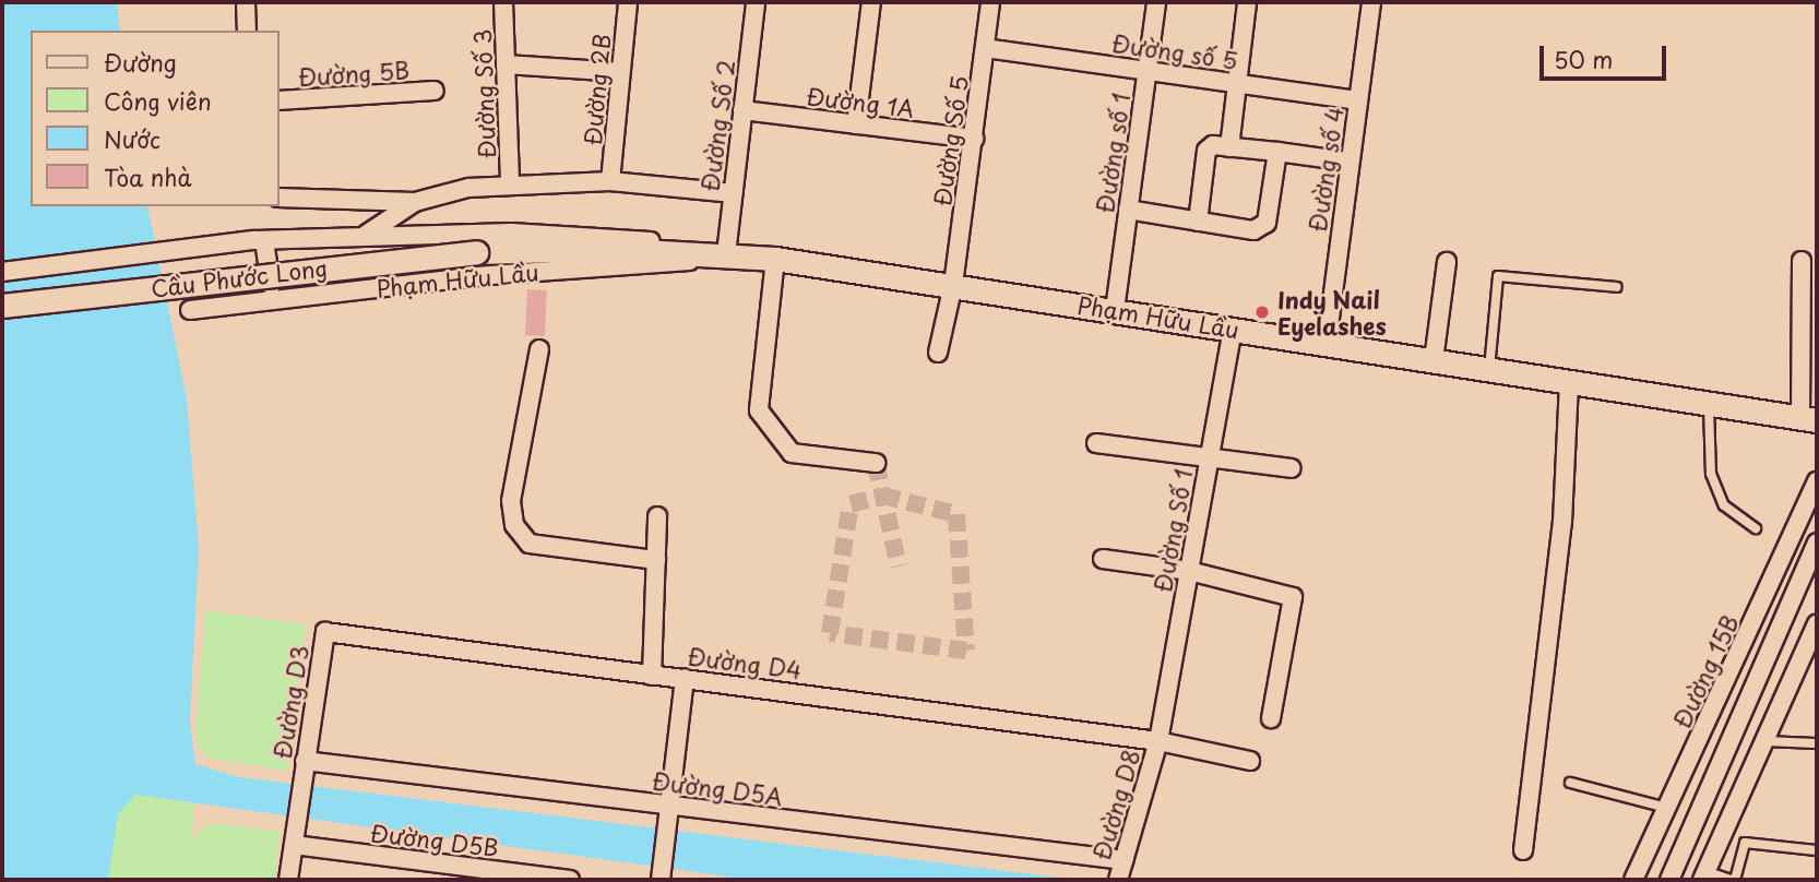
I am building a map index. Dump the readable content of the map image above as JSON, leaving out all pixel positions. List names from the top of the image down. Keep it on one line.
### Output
{"streets":{"main road":["Cầu Phước Long","Phạm Hữu Lầu"],"street":["Đường số 5","Đường 5B","Đường 2B","Đường Số 3","Đường 1A","Đường Số 2","Đường Số 5","Đường số 1","Đường số 4","Đường Số 1","Đường D4","Đường 15B","Đường D3","Đường D5A","Đường D8","Đường D5B"]},"crossings":[["Đường số 5","Đường Số 5"],["Đường số 5","Đường số 1"],["Đường số 5","Đường số 4"],["Đường 1A","Đường Số 2"],["Đường 1A","Đường Số 5"],["Đường Số 2","Phạm Hữu Lầu"],["Đường Số 5","Phạm Hữu Lầu"],["Đường số 1","Phạm Hữu Lầu"],["Đường số 4","Phạm Hữu Lầu"],["Cầu Phước Long","Phạm Hữu Lầu"],["Phạm Hữu Lầu","Đường Số 1"],["Đường Số 1","Đường D4"],["Đường Số 1","Đường D8"],["Đường D4","Đường D3"],["Đường D4","Đường D8"],["Đường D3","Đường D5A"],["Đường D3","Đường D5B"],["Đường D5A","Đường D8"]],"places":["Indy Nail Eyelashes"],"legend":["Đường","Công viên","Nước","Tòa nhà"],"scale_bar":"50 m"}
